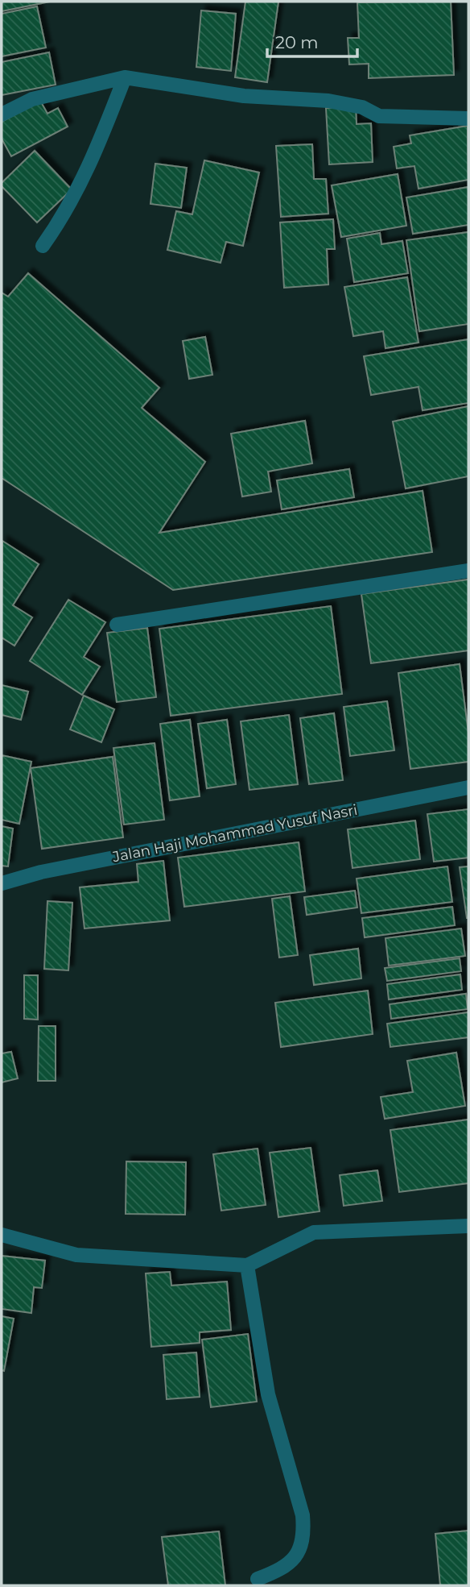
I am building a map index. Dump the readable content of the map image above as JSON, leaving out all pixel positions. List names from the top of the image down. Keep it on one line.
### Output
{"streets":{"street":["Jalan Haji Mohammad Yusuf Nasri"]},"scale_bar":"20 m"}
